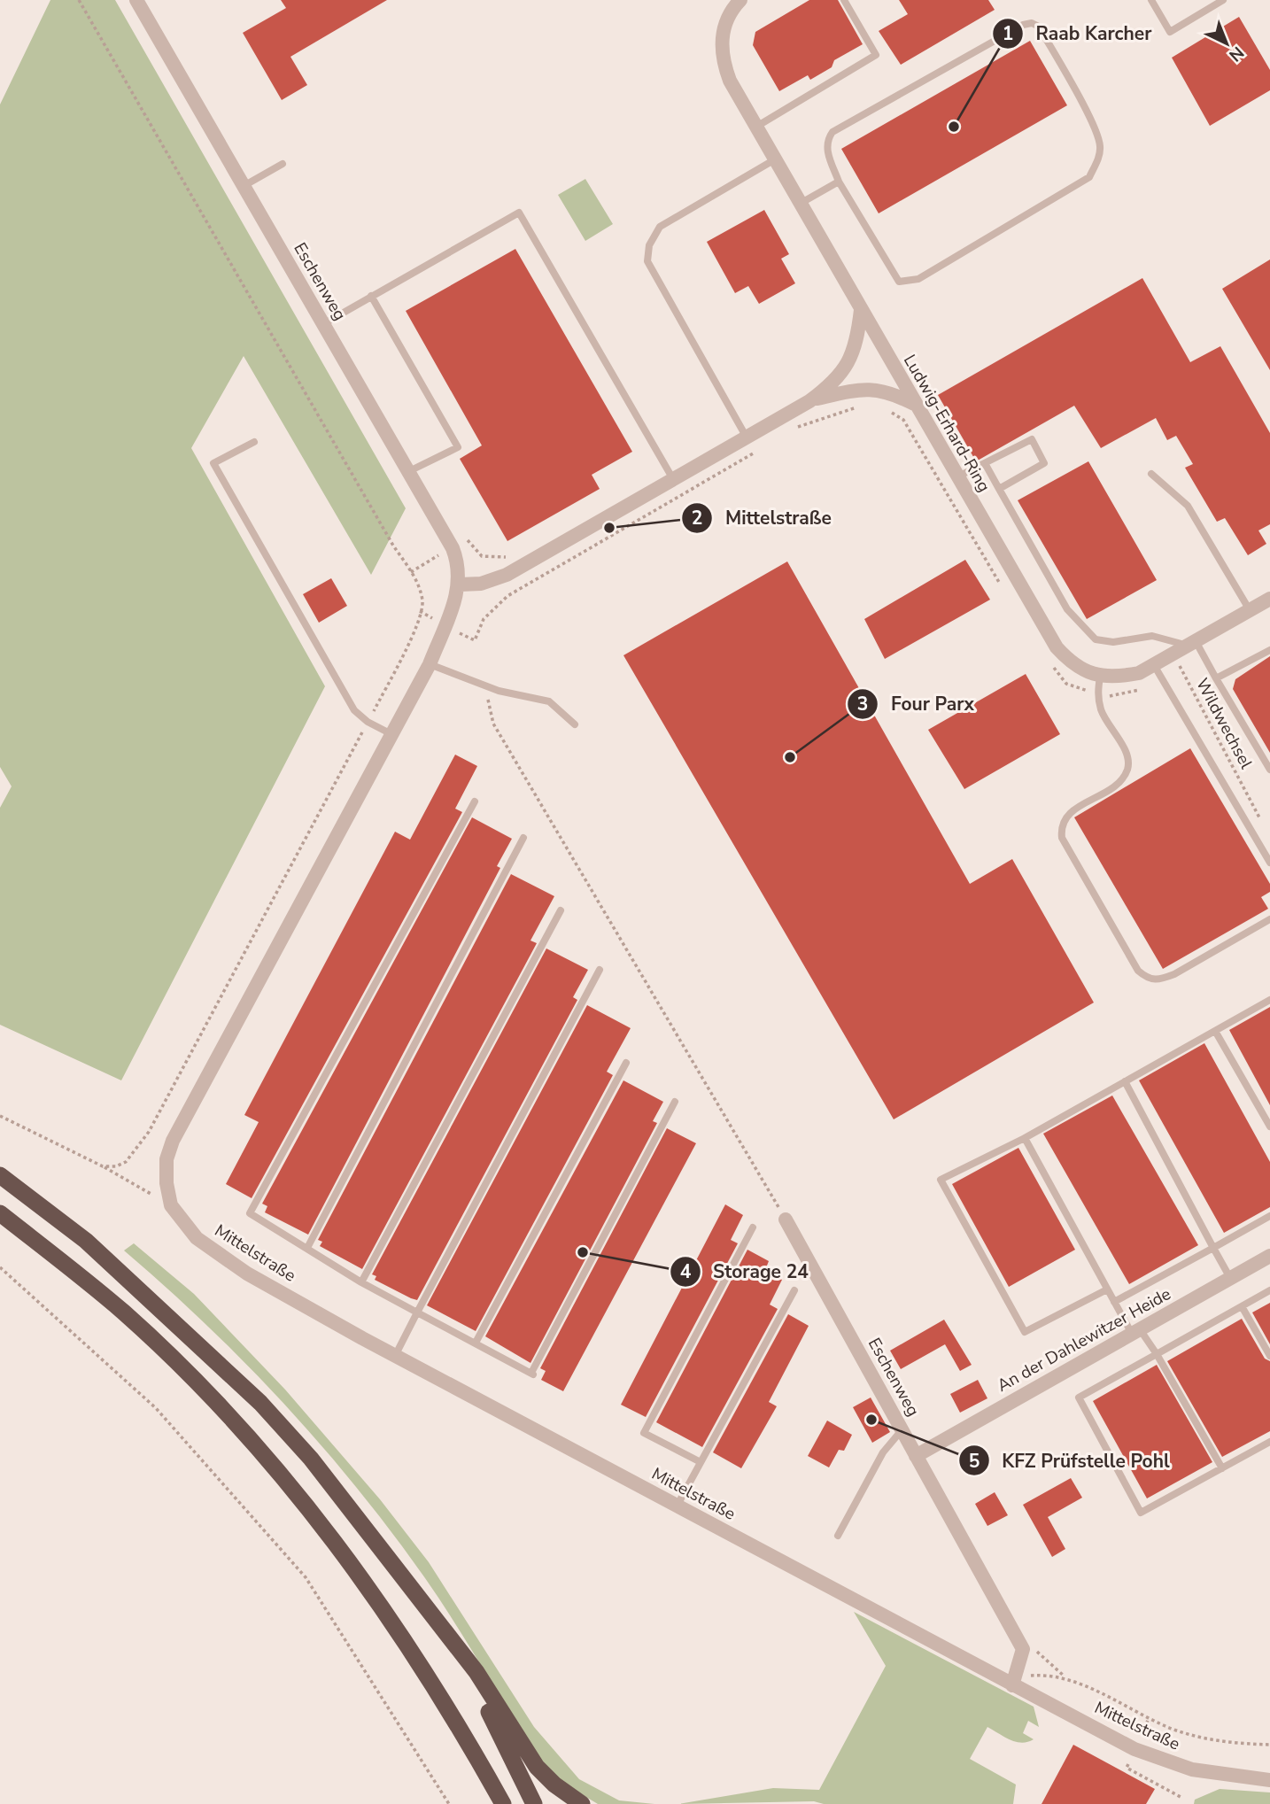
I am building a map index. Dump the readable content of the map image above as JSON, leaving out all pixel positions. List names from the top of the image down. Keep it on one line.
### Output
{"streets":{"street":["Eschenweg","Ludwig-Erhard-Ring","Mittelstraße","An der Dahlewitzer Heide"],"path":["Wildwechsel"]},"crossings":[["Eschenweg","Mittelstraße"],["Eschenweg","An der Dahlewitzer Heide"]],"places":["Raab Karcher","Mittelstraße","Four Parx","Storage 24","KFZ Prüfstelle Pohl"],"north":"bottom right"}
